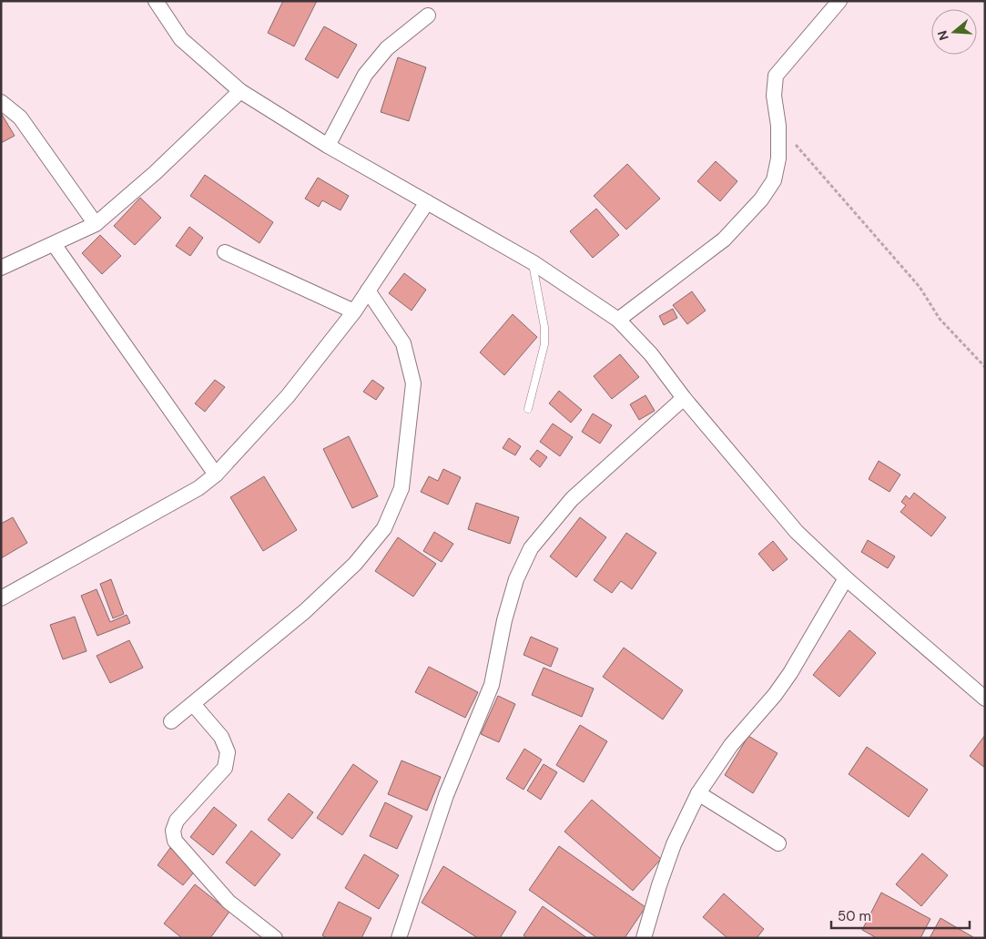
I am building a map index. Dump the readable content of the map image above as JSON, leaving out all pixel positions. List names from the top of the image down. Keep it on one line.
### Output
{"scale_bar":"50 m","north":"left"}
